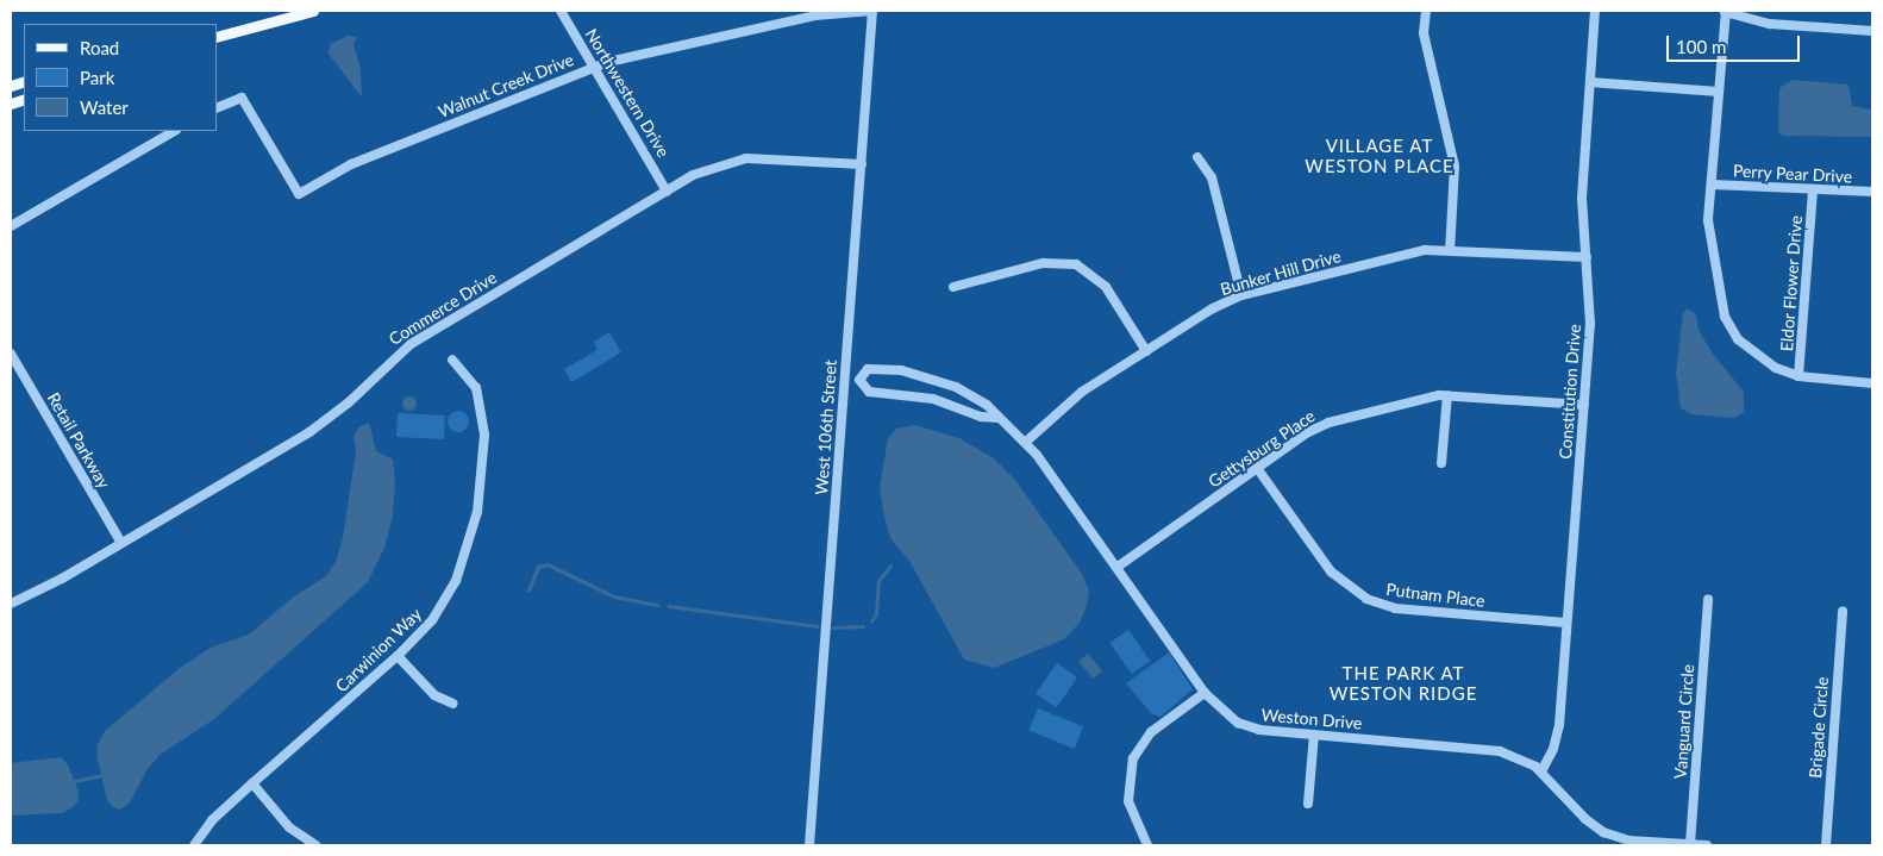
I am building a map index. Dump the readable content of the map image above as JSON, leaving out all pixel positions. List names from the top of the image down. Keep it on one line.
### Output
{"streets":{"street":["Walnut Creek Drive","Northwestern Drive","Perry Pear Drive","Bunker Hill Drive","Eldor Flower Drive","Commerce Drive","Constitution Drive","West 106th Street","Retail Parkway","Gettysburg Place","Putnam Place","Carwinion Way","Weston Drive","Vanguard Circle","Brigade Circle"]},"crossings":[["Walnut Creek Drive","Northwestern Drive"],["Walnut Creek Drive","West 106th Street"],["Northwestern Drive","Commerce Drive"],["Perry Pear Drive","Eldor Flower Drive"],["Bunker Hill Drive","Constitution Drive"],["Bunker Hill Drive","Weston Drive"],["Commerce Drive","West 106th Street"],["Commerce Drive","Retail Parkway"],["Constitution Drive","Gettysburg Place"],["Constitution Drive","Putnam Place"],["Constitution Drive","Weston Drive"],["West 106th Street","Weston Drive"],["Gettysburg Place","Putnam Place"],["Gettysburg Place","Weston Drive"],["Weston Drive","Vanguard Circle"]],"districts":["VILLAGE AT WESTON PLACE","THE PARK AT WESTON RIDGE"],"legend":["Road","Park","Water"],"scale_bar":"100 m"}
